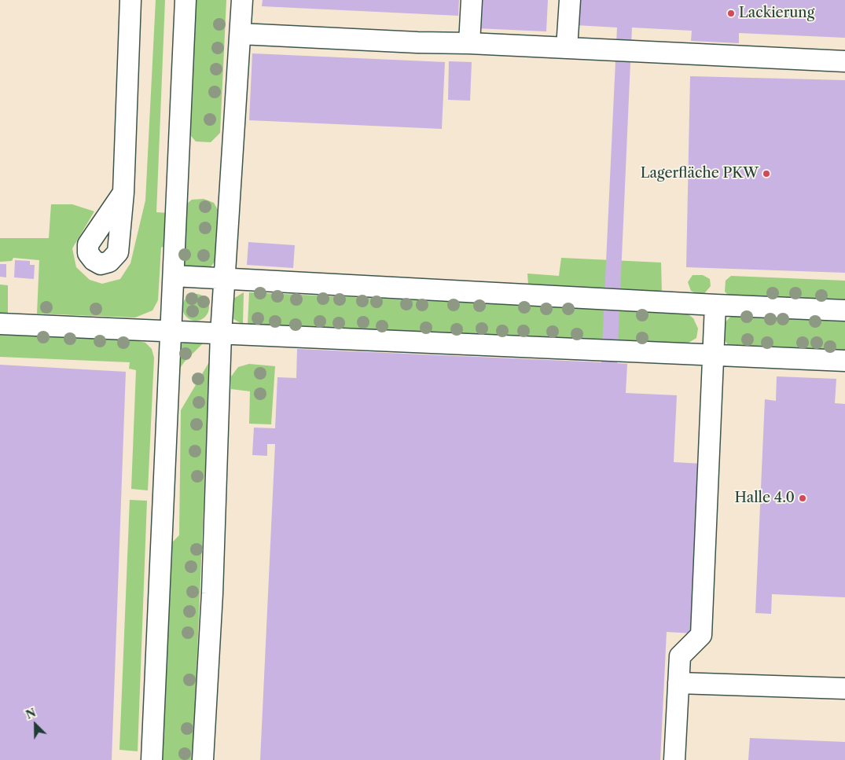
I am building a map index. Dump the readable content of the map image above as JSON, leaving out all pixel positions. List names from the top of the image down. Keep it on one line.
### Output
{"places":["Lackierung","Lagerfläche PKW","Halle 4.0"],"north":"top left"}
